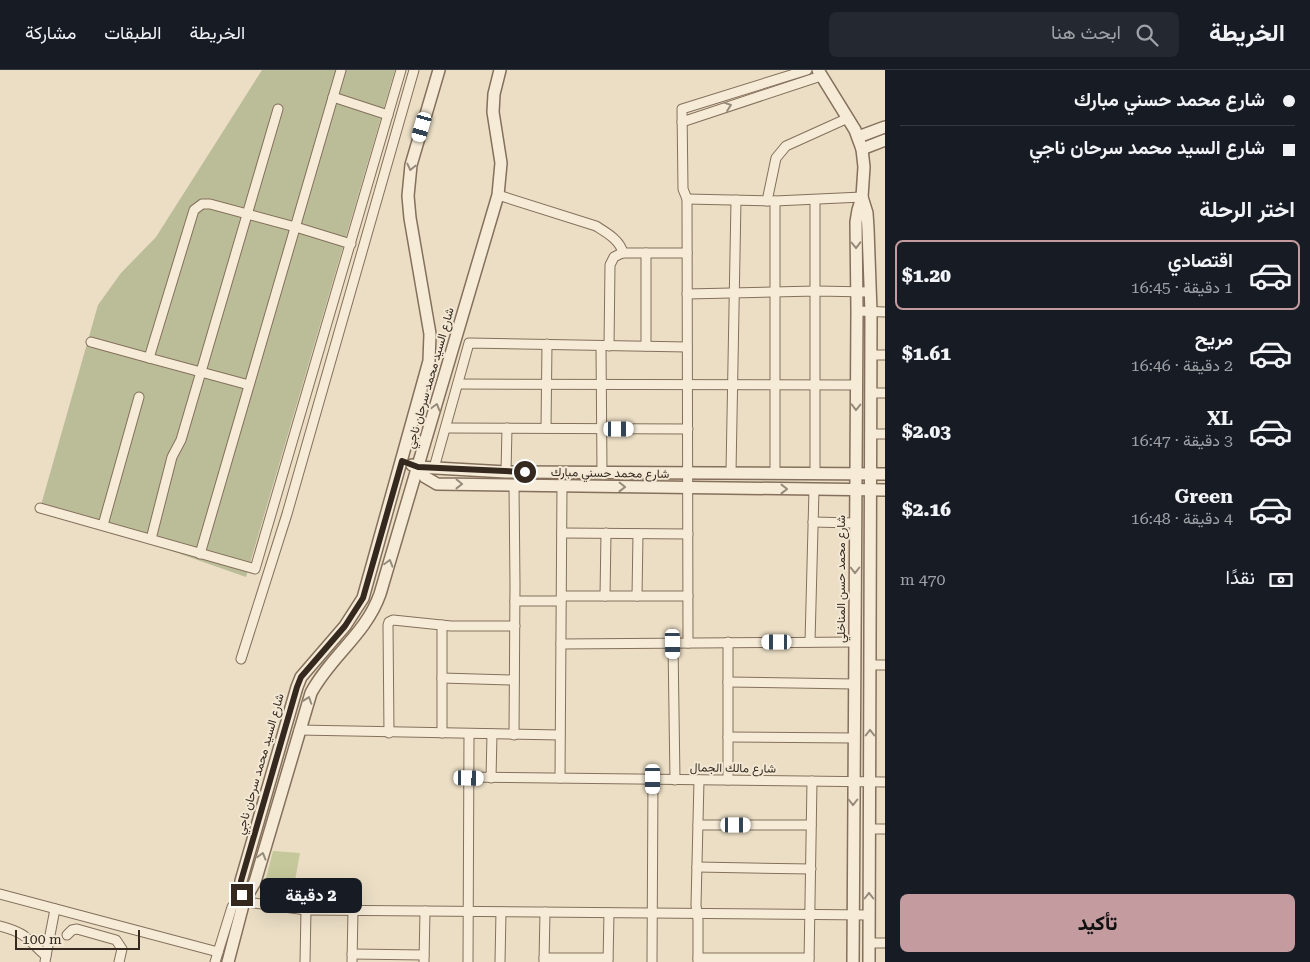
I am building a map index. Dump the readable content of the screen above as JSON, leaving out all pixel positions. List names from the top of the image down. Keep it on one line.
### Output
{"streets":{"street":["شارع السيد محمد سرحان ناجي","شارع محمد حسني مبارك","شارع محمد حسن المناخلي","شارع مالك الجمال"]},"crossings":[["شارع السيد محمد سرحان ناجي","شارع محمد حسني مبارك"],["شارع محمد حسني مبارك","شارع محمد حسن المناخلي"],["شارع محمد حسن المناخلي","شارع مالك الجمال"]],"scale_bar":"100 m","page":{"header":"الخريطة","search":"ابحث هنا","nav":["الخريطة","الطبقات","مشاركة"],"banner":["شارع محمد حسني مبارك","شارع السيد محمد سرحان ناجي"],"heading":"اختر الرحلة","list":[{"name":"اقتصادي","note":"1 دقيقة · 16:45","value":"$1.20"},{"name":"مريح","note":"2 دقيقة · 16:46","value":"$1.61"},{"name":"XL","note":"3 دقيقة · 16:47","value":"$2.03"},{"name":"Green","note":"4 دقيقة · 16:48","value":"$2.16"}],"pay":["نقدًا","470 m"],"bubble":"2 دقيقة","buttons":"تأكيد","scale":"100 m"}}
